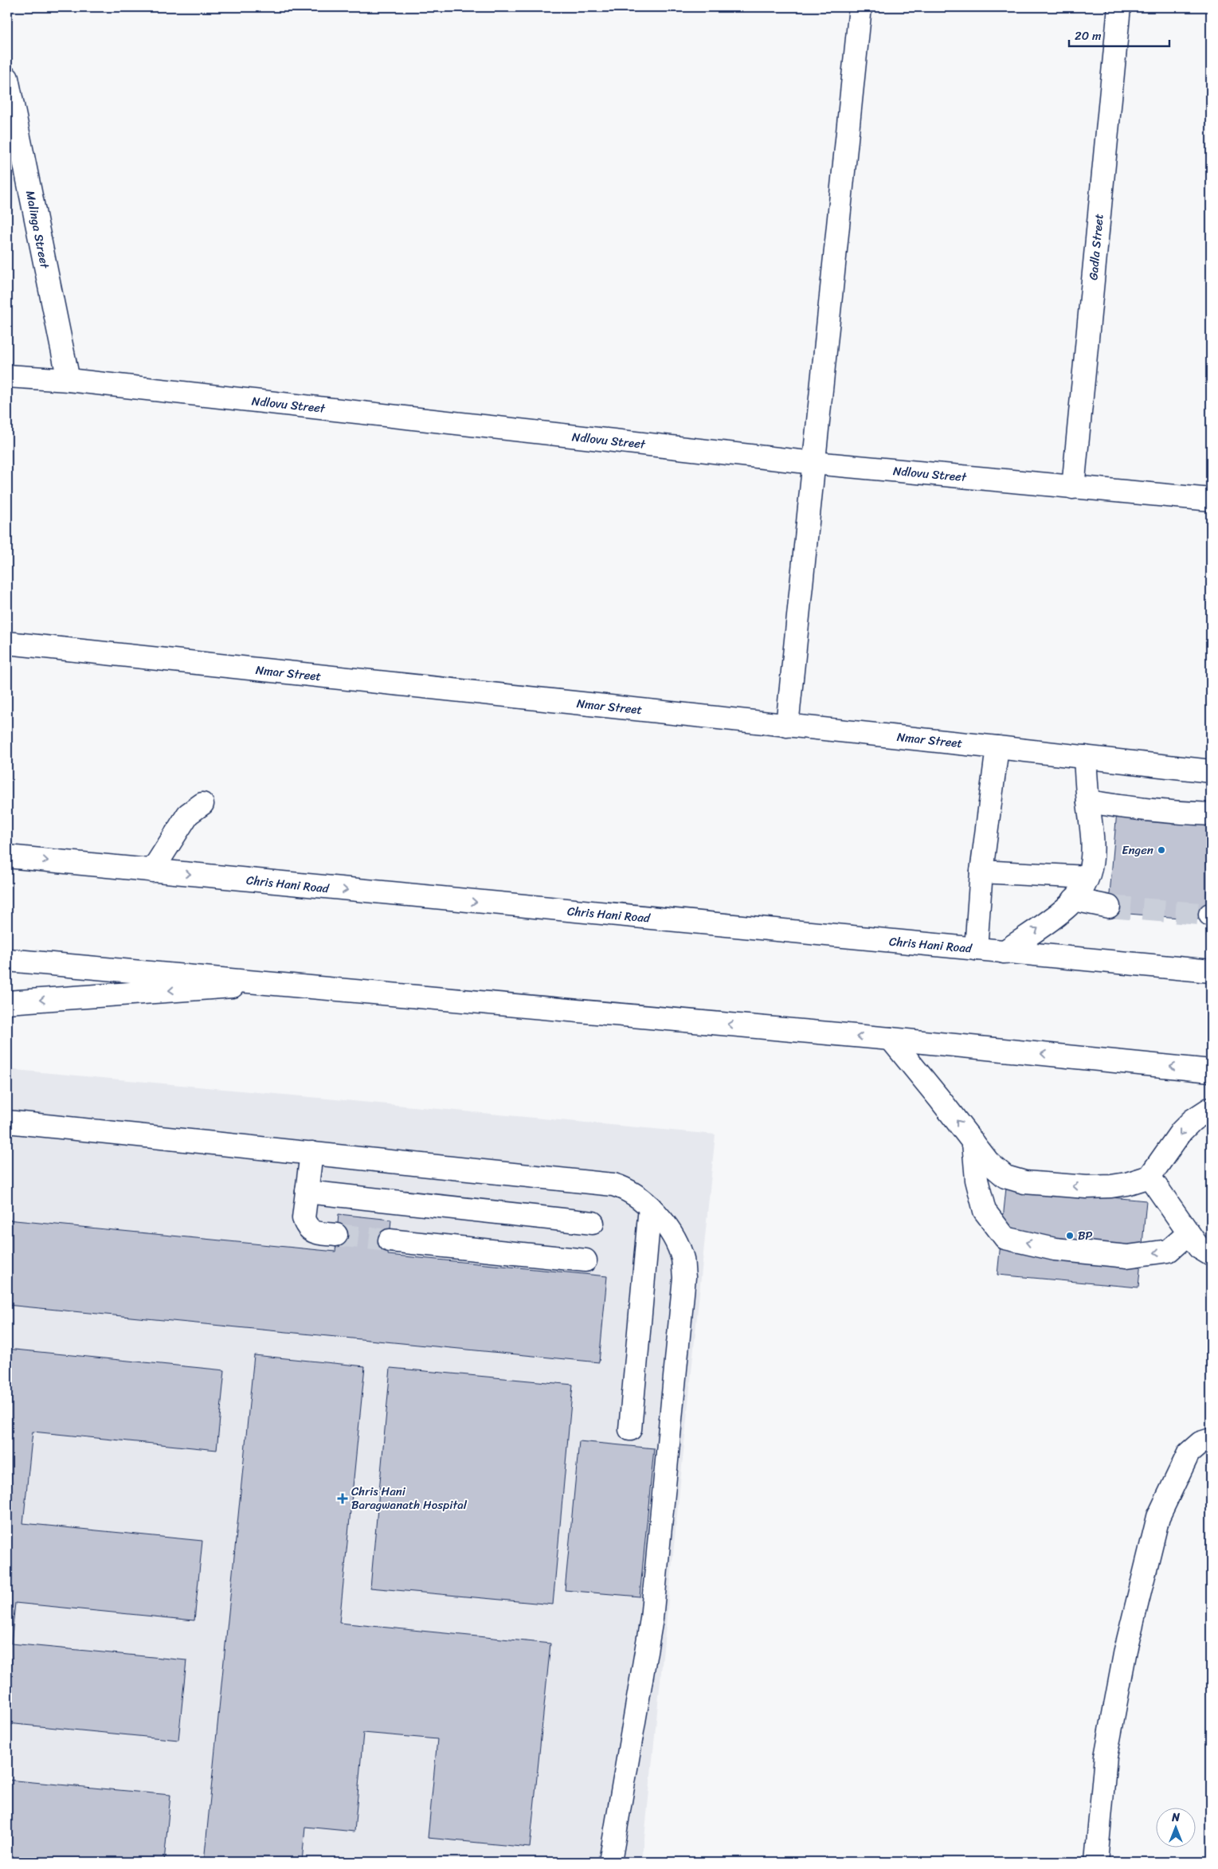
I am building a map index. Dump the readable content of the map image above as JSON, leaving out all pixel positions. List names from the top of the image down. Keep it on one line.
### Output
{"streets":{"street":["Malinga Street","Gadla Street","Ndlovu Street","Nmar Street","Chris Hani Road"]},"crossings":[["Malinga Street","Ndlovu Street"],["Gadla Street","Ndlovu Street"]],"places":{"other":["Engen","BP"],"health":["Chris Hani Baragwanath Hospital"]},"scale_bar":"20 m","north":"top"}
